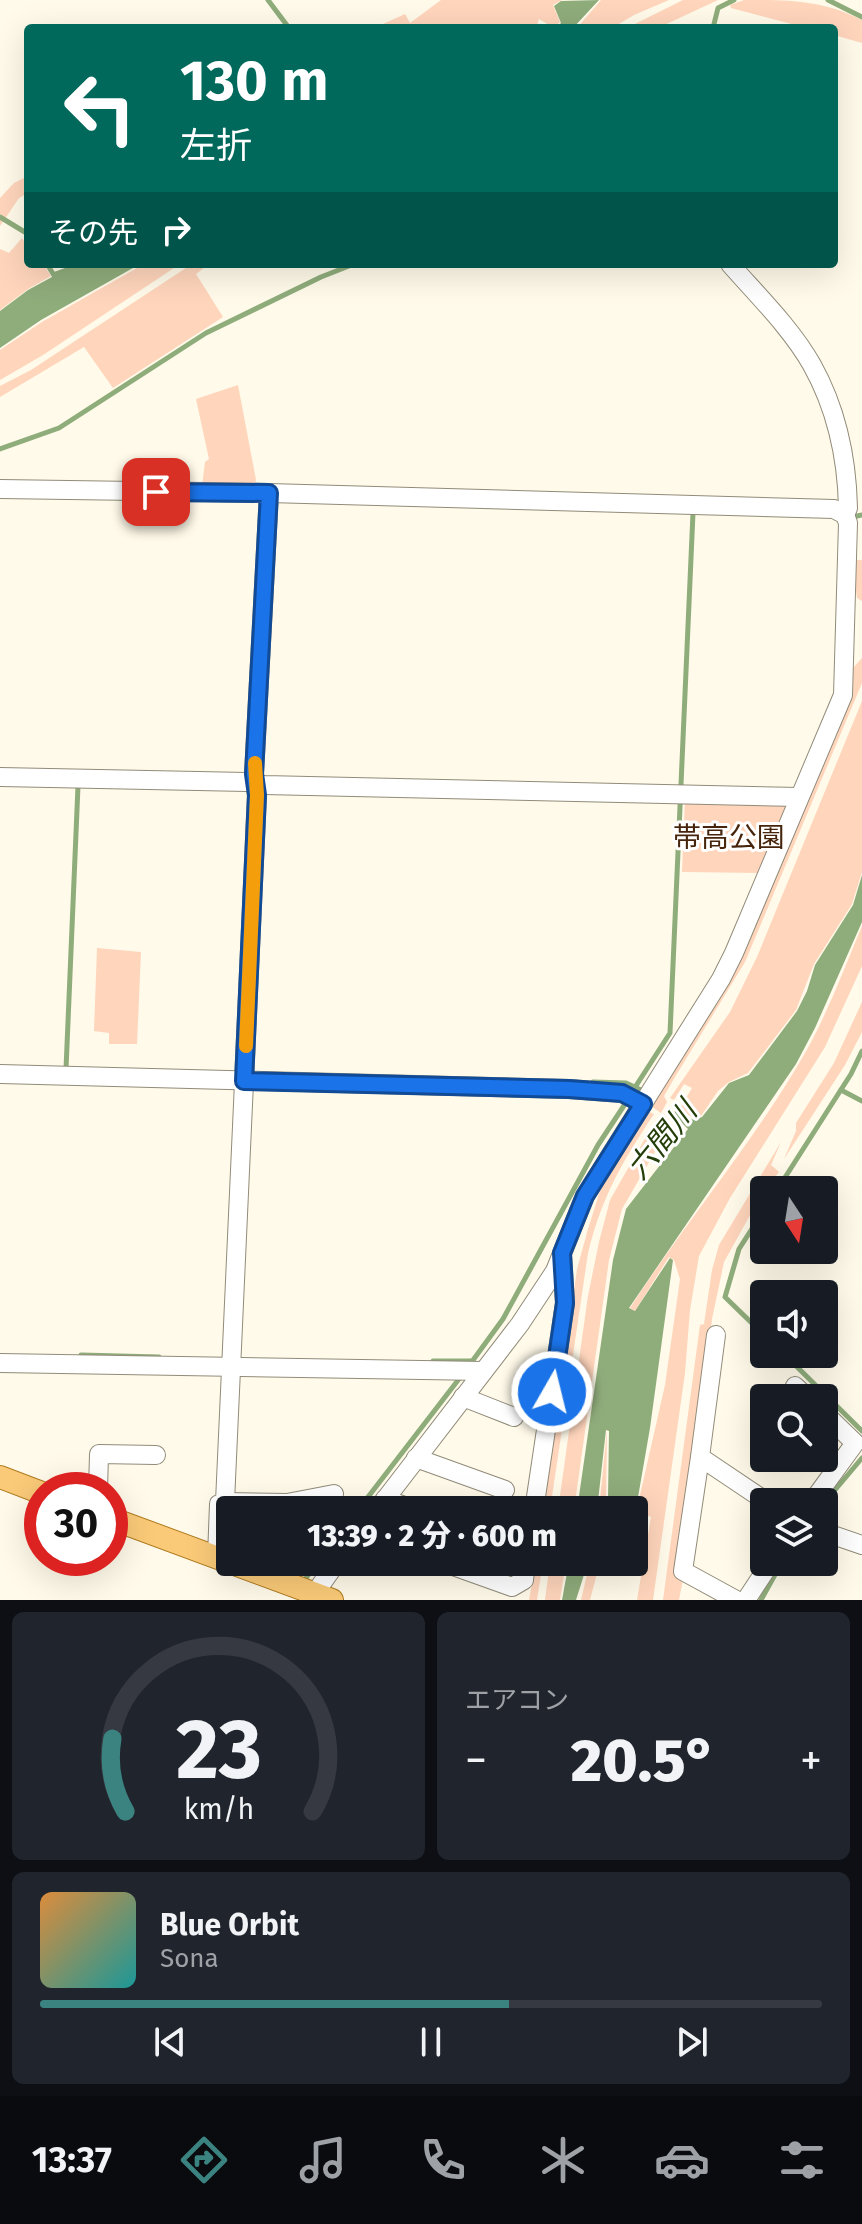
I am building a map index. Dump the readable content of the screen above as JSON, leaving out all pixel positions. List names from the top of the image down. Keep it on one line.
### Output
{"water":["六間川"],"parks":["帯高公園"],"north":"bottom","page":{"turn":["130 m","左折"],"then":"その先","limit":"30","trip":"13:39 · 2 分 · 600 m","tile":"エアコン","heat":["−","20.5°","+"],"song":["Blue Orbit","Sona"],"tabs":"13:37","gauge":["23","km/h"]}}
